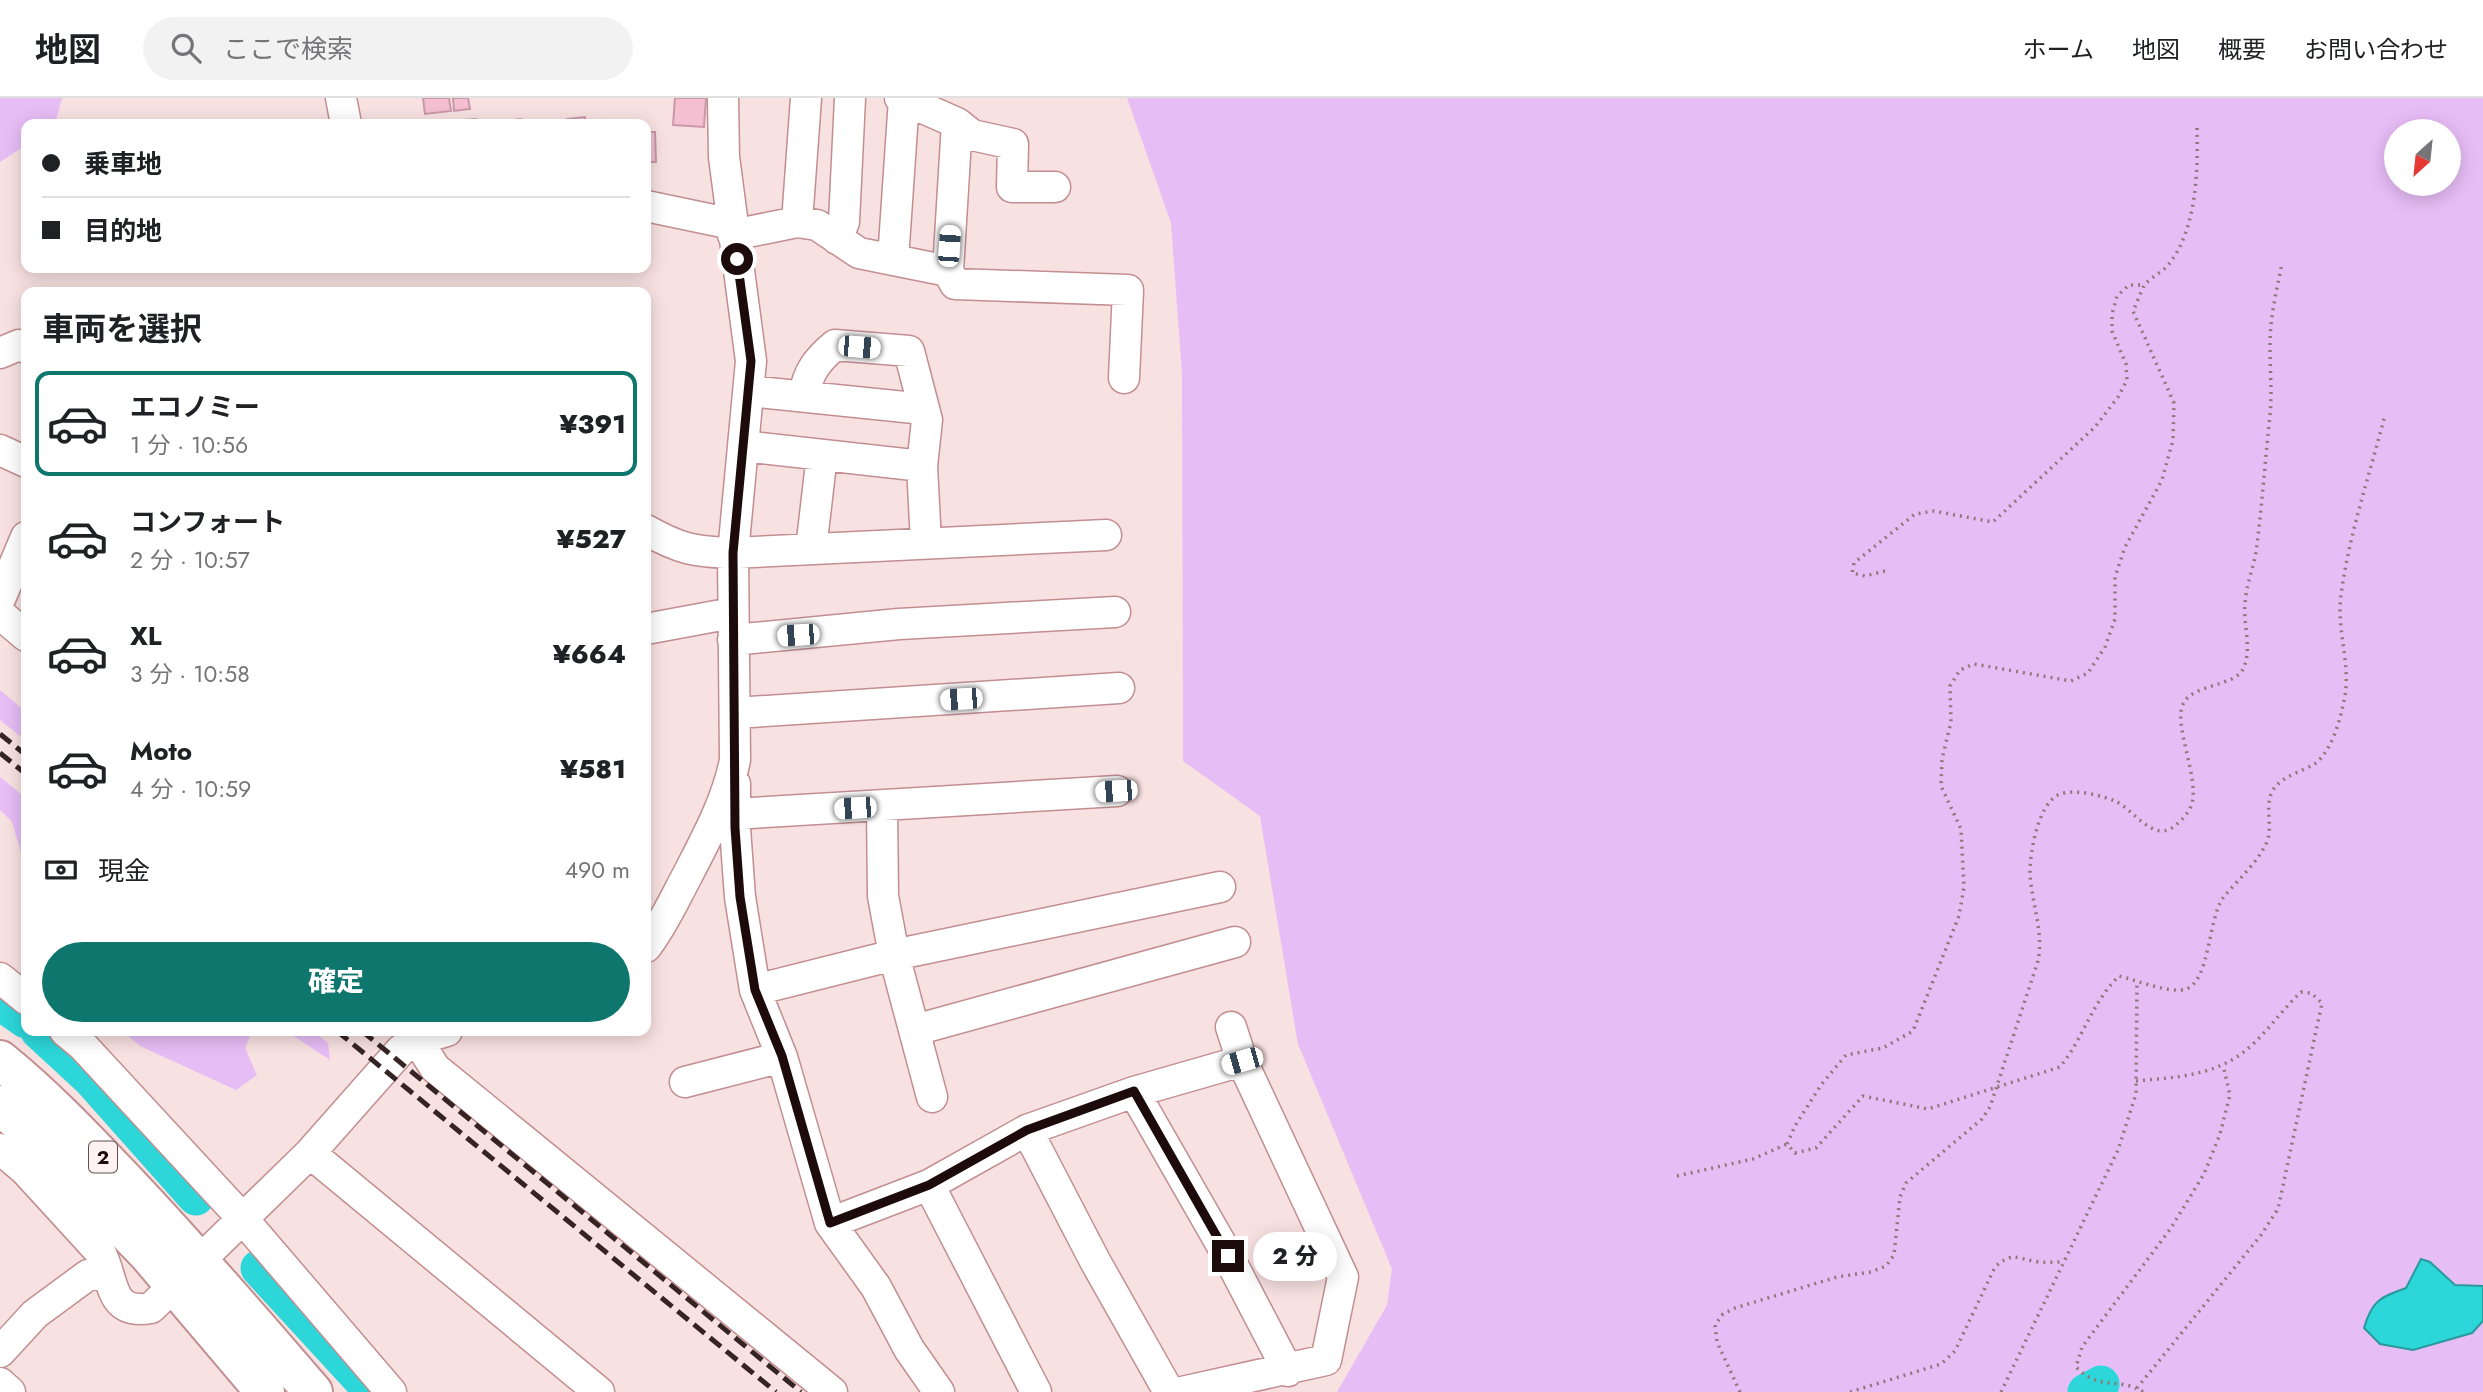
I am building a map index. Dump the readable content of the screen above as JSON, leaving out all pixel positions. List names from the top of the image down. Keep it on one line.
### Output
{"streets":{"highway":["2"]},"north":"bottom left","page":{"header":"地図","search":"ここで検索","nav":["ホーム","地図","概要","お問い合わせ"],"banner":["乗車地","目的地"],"heading":"車両を選択","list":[{"name":"エコノミー","note":"1 分 · 10:56","value":"¥391"},{"name":"コンフォート","note":"2 分 · 10:57","value":"¥527"},{"name":"XL","note":"3 分 · 10:58","value":"¥664"},{"name":"Moto","note":"4 分 · 10:59","value":"¥581"}],"pay":["現金","490 m"],"buttons":"確定","bubble":"2 分"}}
